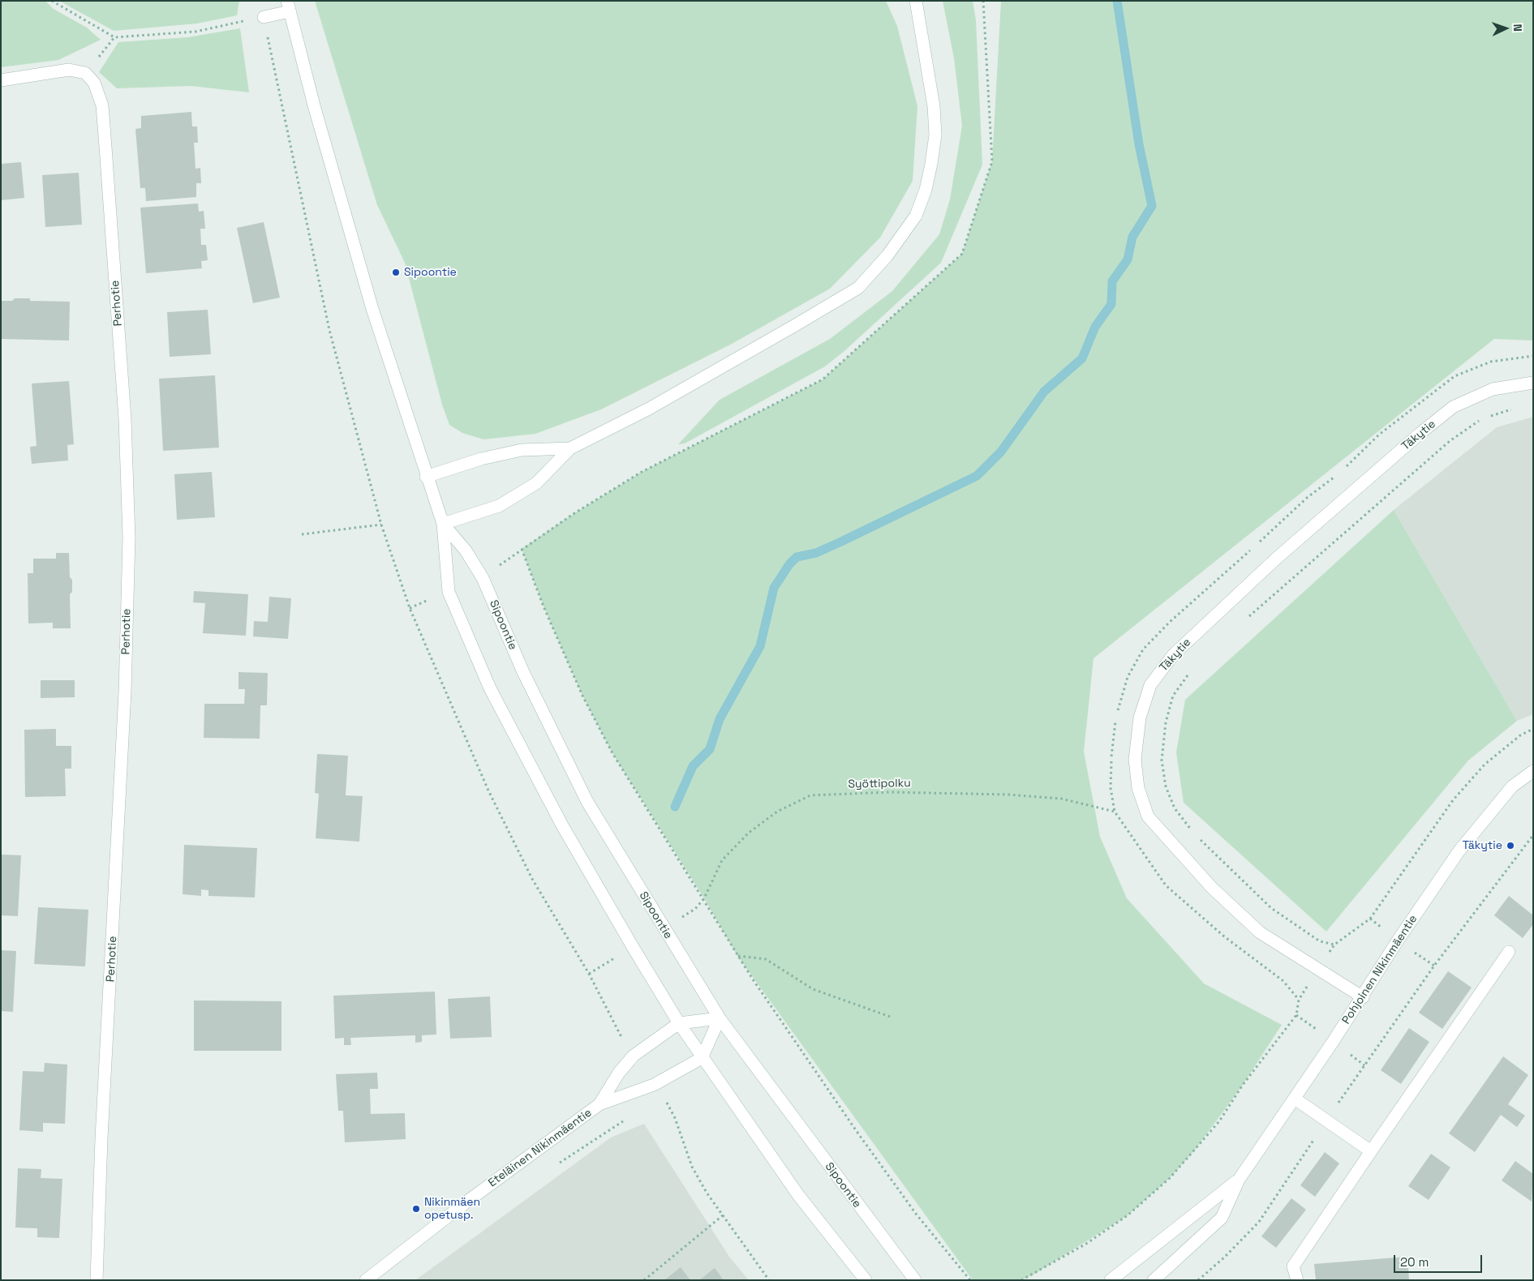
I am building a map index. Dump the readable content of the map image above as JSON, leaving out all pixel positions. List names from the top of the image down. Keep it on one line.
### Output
{"streets":{"street":["Perhotie","Täkytie","Sipoontie","Pohjoinen Nikinmäentie","Eteläinen Nikinmäentie"],"path":["Syöttipolku"]},"crossings":[["Täkytie","Pohjoinen Nikinmäentie"],["Sipoontie","Eteläinen Nikinmäentie"]],"places":["Sipoontie","Täkytie","Nikinmäen opetusp."],"scale_bar":"20 m","north":"right"}
